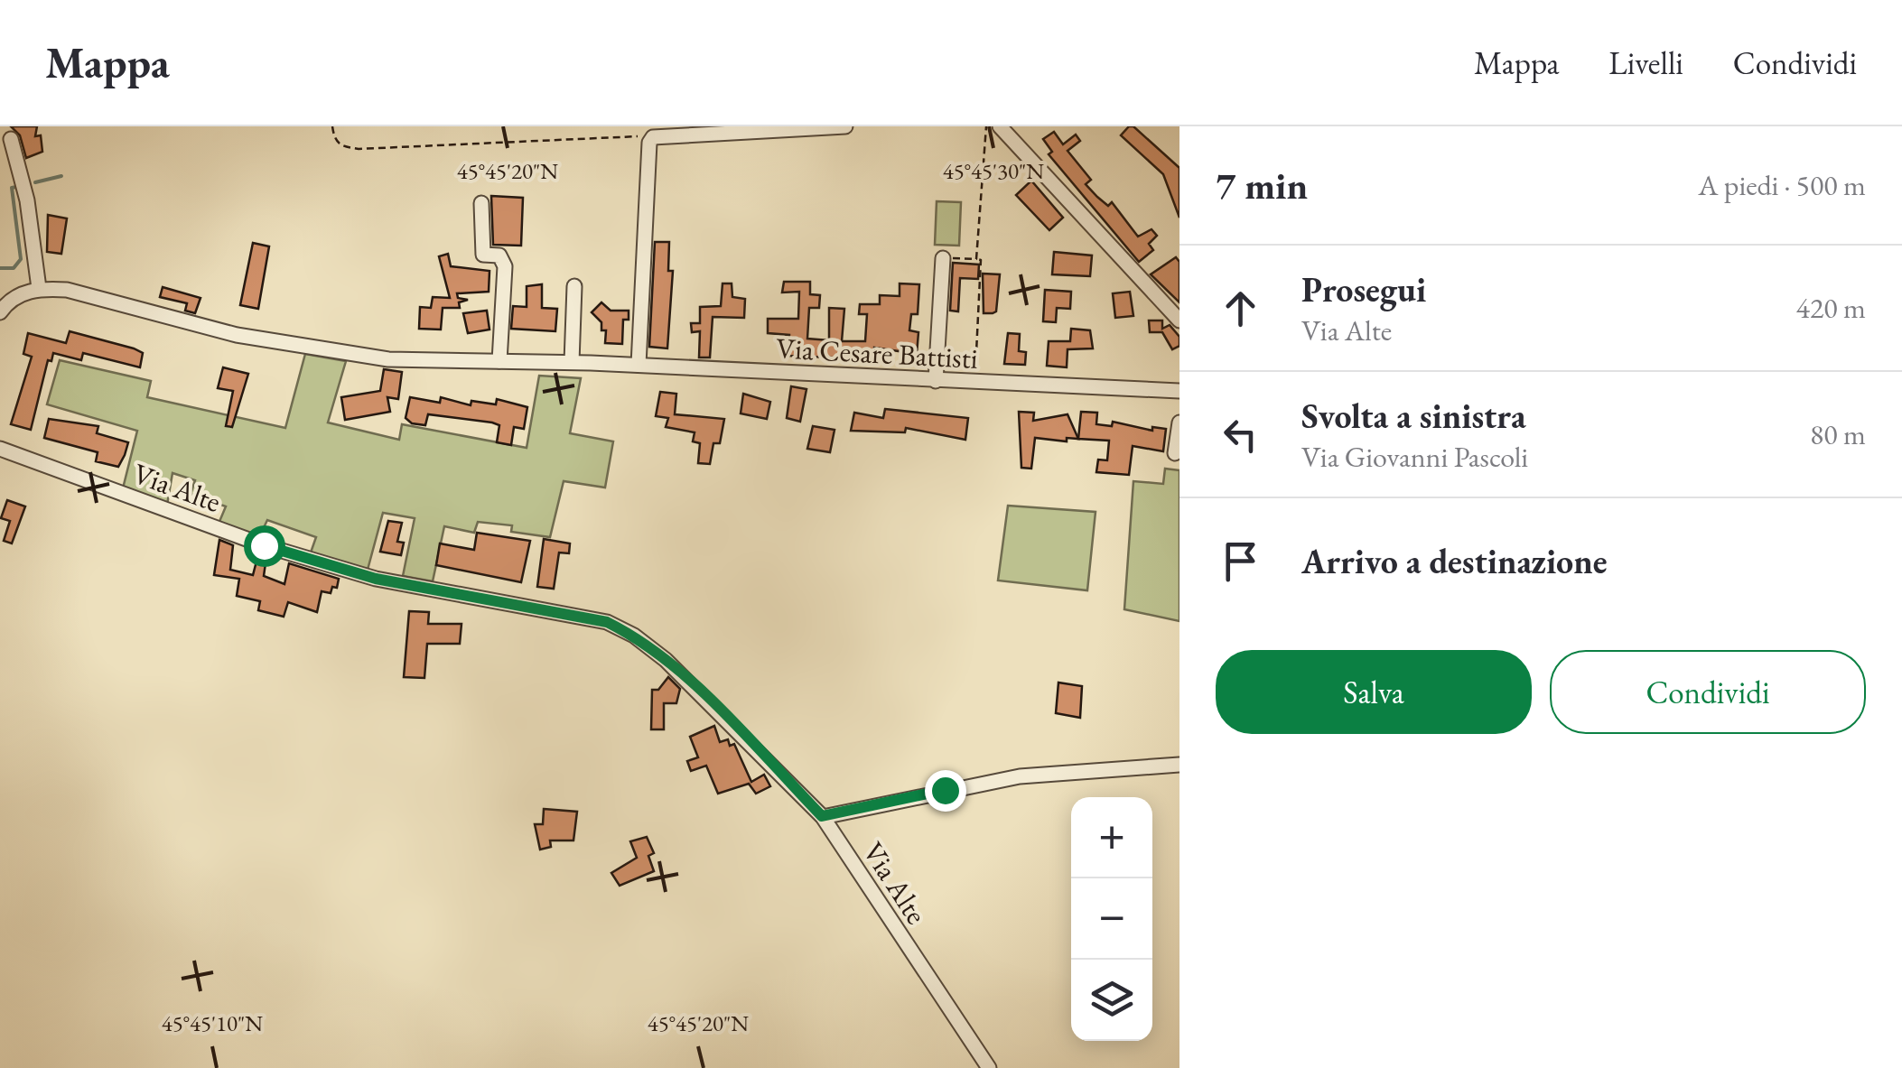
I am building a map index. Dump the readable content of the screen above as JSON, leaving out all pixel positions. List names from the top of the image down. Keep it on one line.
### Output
{"streets":{"street":["Via Cesare Battisti","Via Alte"]},"page":{"header":"Mappa","nav":["Mappa","Livelli","Condividi"],"heading":["7 min","A piedi · 500 m"],"list":[["Prosegui","Via Alte","420 m"],["Svolta a sinistra","Via Giovanni Pascoli","80 m"],"Arrivo a destinazione"],"buttons":["Salva","Condividi"],"map_buttons":["+","−"]},"coordinates":["45°45'20\"N","45°45'30\"N","45°45'10\"N"]}
